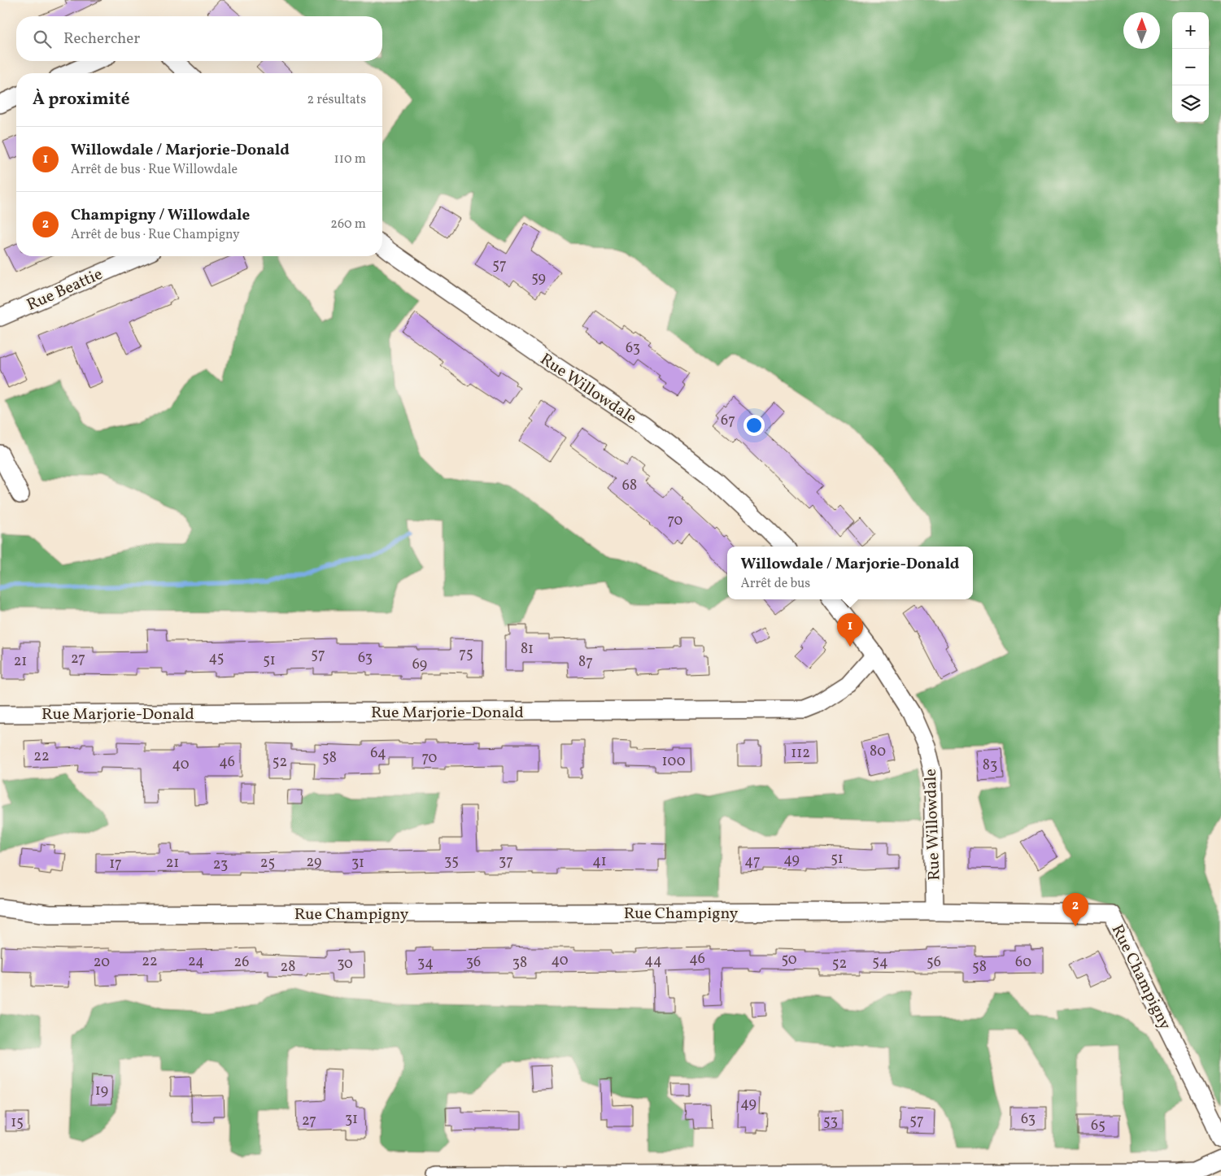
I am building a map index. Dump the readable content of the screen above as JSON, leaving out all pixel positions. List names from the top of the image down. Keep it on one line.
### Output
{"streets":{"street":["Rue Beattie","Rue Willowdale","Rue Marjorie-Donald","Rue Champigny"]},"crossings":[["Rue Willowdale","Rue Marjorie-Donald"],["Rue Willowdale","Rue Champigny"]],"house_numbers":["57","59","63","67","68","70","81","75","57","45","63","27","51","21","87","69","80","64","112","22","58","70","100","46","52","40","83","51","49","35","37","41","47","29","21","25","31","17","23","46","50","40","44","22","24","20","26","36","54","56","60","34","38","30","52","28","58","19","49","31","63","27","57","53","15","65"],"north":"top","page":{"map_buttons":["+","−"],"search":"Rechercher","heading":["À proximité","2 résultats"],"list":[{"mark":"1","name":"Willowdale / Marjorie-Donald","note":"Arrêt de bus · Rue Willowdale","value":"110 m"},{"mark":"2","name":"Champigny / Willowdale","note":"Arrêt de bus · Rue Champigny","value":"260 m"}],"popup":["Willowdale / Marjorie-Donald","Arrêt de bus"],"pins":["1","2"]}}
